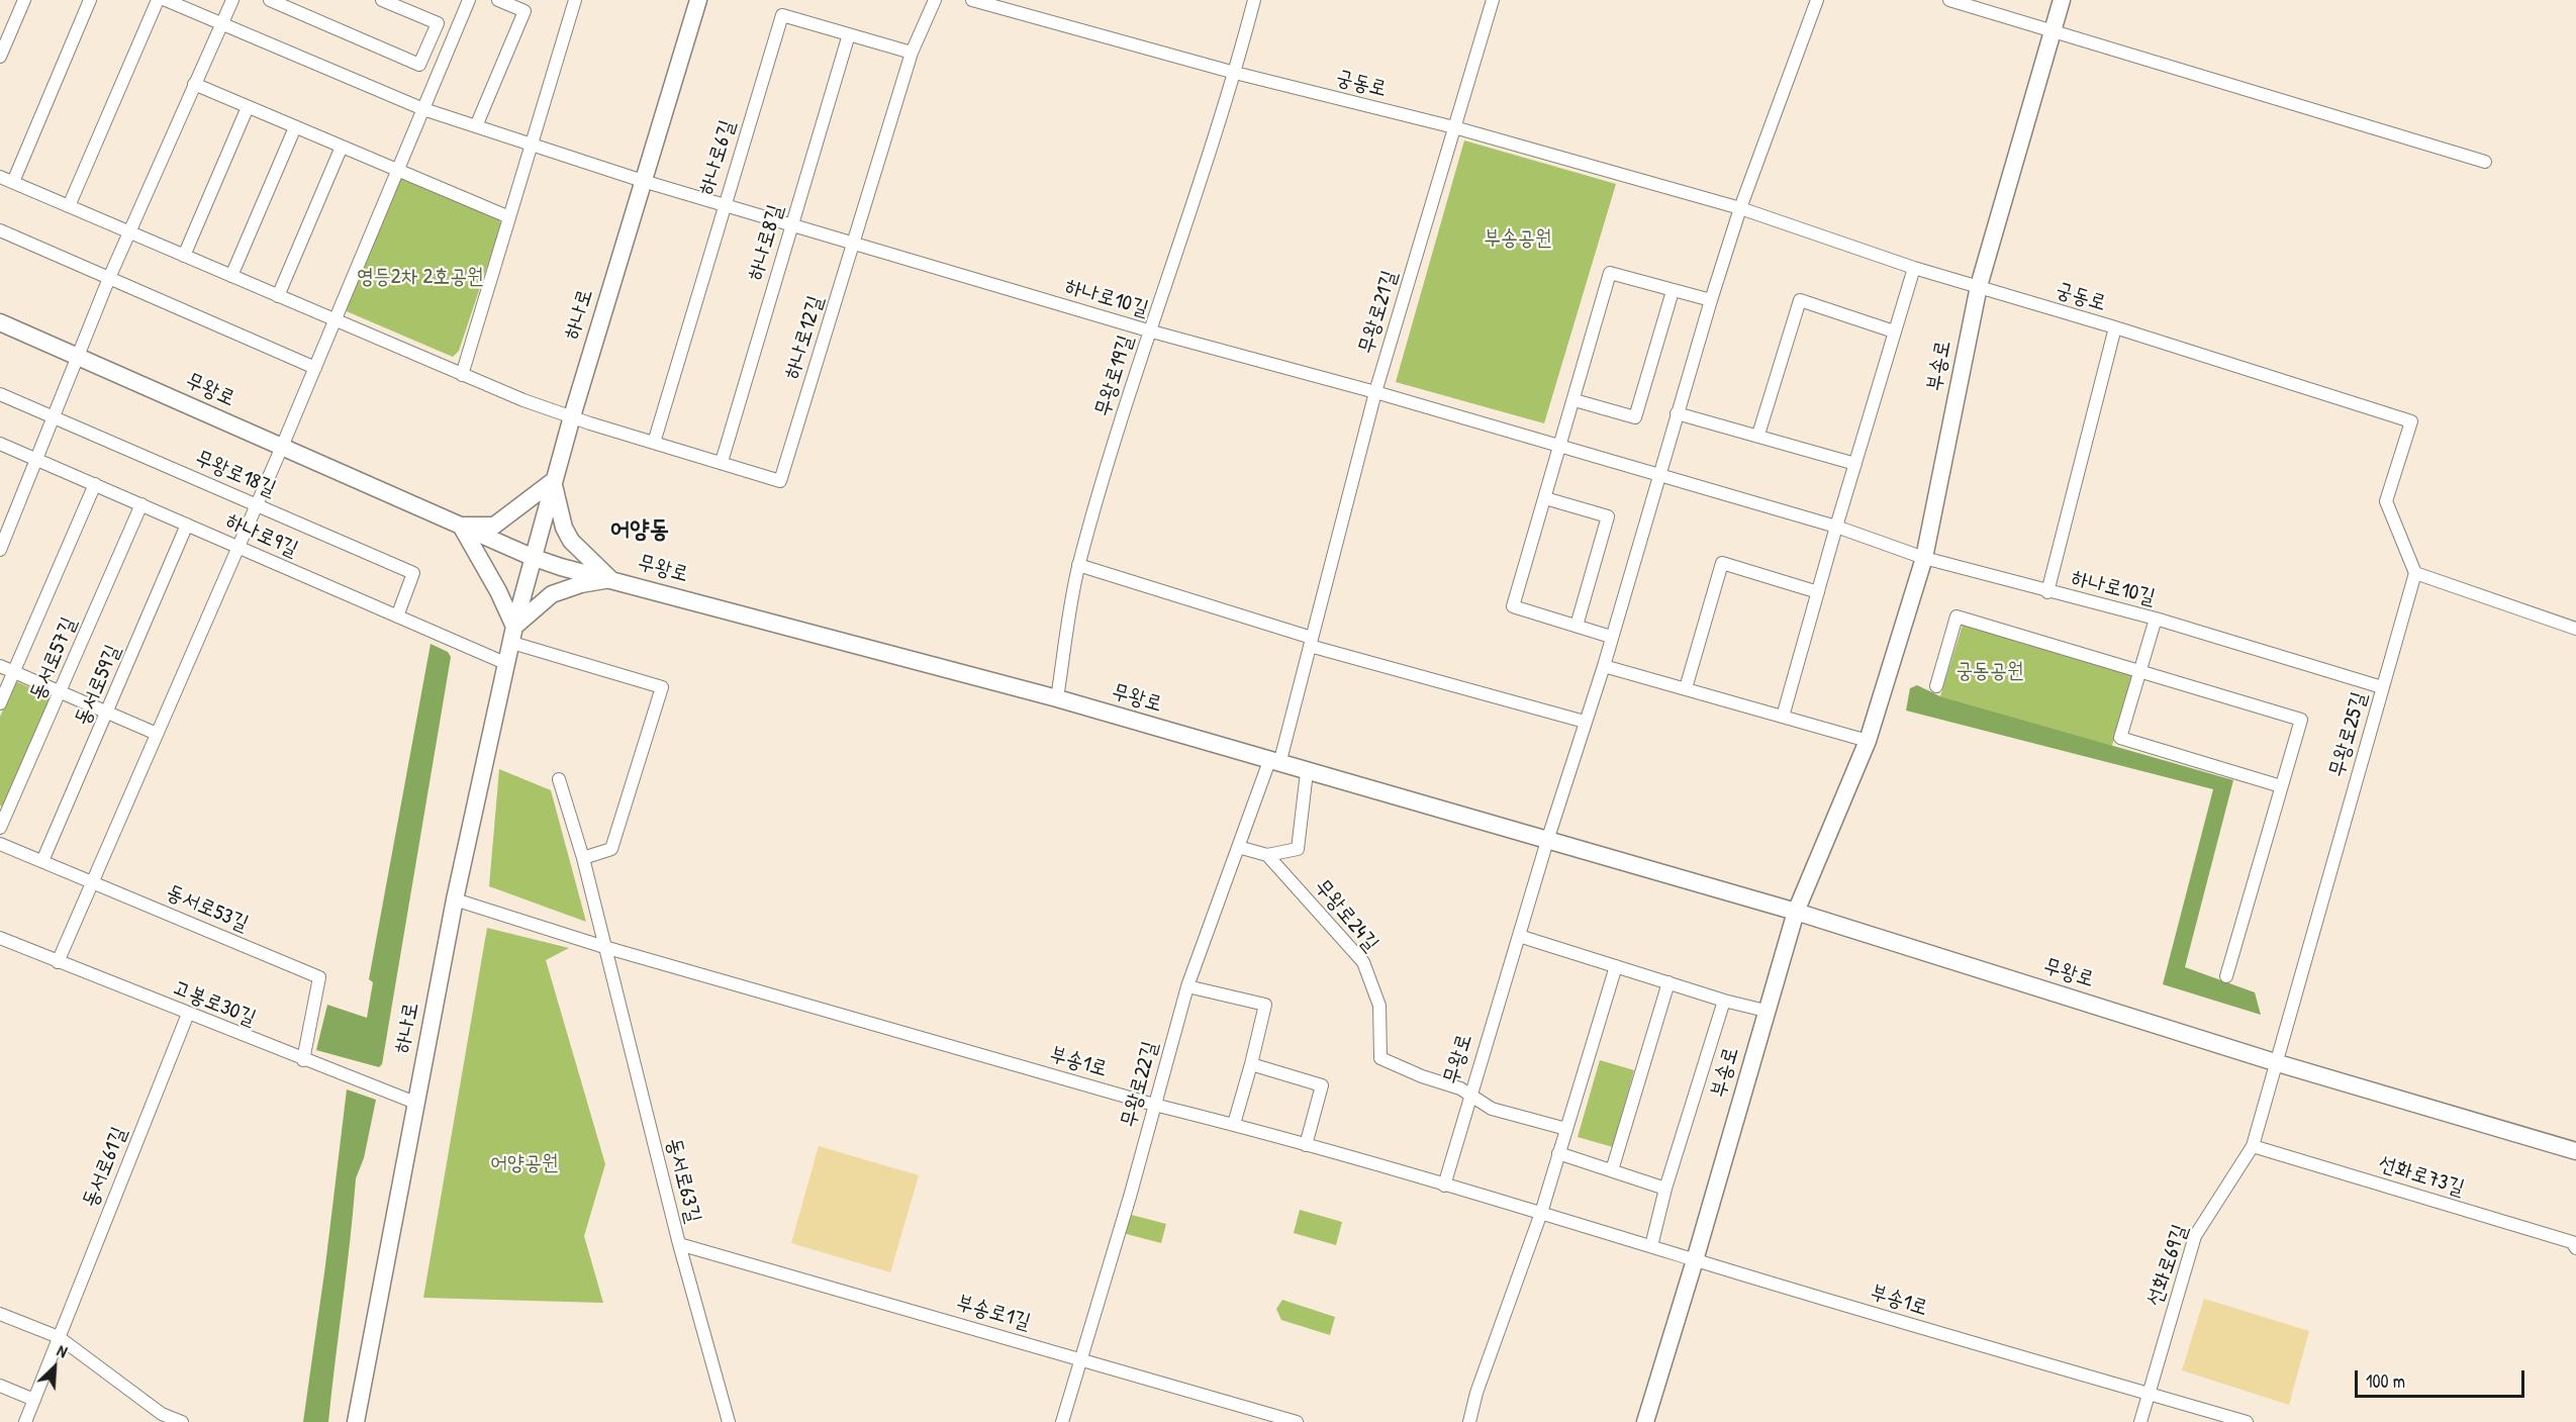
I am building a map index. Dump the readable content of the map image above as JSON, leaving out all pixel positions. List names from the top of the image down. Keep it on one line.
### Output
{"streets":{"street":["궁동로","하나로6길","하나로8길","하나로10길","무왕로21길","하나로","하나로12길","부송로","무왕로19길","무왕로","무왕로18길","하나로9길","동서로57길","동서로59길","무왕로25길","동서로53길","무왕로24길","고봉로30길","부송1로","무왕로22길","동서로61길","선화로73길","동서로63길","선화로69길","부송로1길"]},"crossings":[["궁동로","무왕로21길"],["궁동로","부송로"],["궁동로","무왕로19길"],["궁동로","무왕로25길"],["하나로6길","하나로8길"],["하나로6길","하나로10길"],["하나로6길","하나로12길"],["하나로8길","하나로10길"],["하나로8길","하나로12길"],["하나로10길","무왕로21길"],["하나로10길","하나로"],["하나로10길","하나로12길"],["하나로10길","부송로"],["하나로10길","무왕로19길"],["하나로10길","무왕로25길"],["무왕로21길","무왕로"],["무왕로21길","무왕로22길"],["하나로","하나로12길"],["하나로","무왕로"],["하나로","하나로9길"],["하나로","고봉로30길"],["하나로","부송1로"],["부송로","무왕로"],["부송로","부송1로"],["무왕로19길","무왕로"],["무왕로","무왕로25길"],["무왕로","무왕로24길"],["무왕로","부송1로"],["무왕로","무왕로22길"],["무왕로","선화로69길"],["무왕로18길","하나로9길"],["하나로9길","동서로57길"],["하나로9길","동서로59길"],["동서로59길","동서로53길"],["무왕로25길","선화로69길"],["동서로53길","고봉로30길"],["고봉로30길","동서로61길"],["부송1로","무왕로22길"],["부송1로","동서로63길"],["부송1로","선화로69길"],["무왕로22길","부송로1길"],["선화로73길","선화로69길"],["동서로63길","부송로1길"]],"districts":["어양동"],"parks":["부송공원","영등2차 2호공원","궁동공원","어양공원"],"scale_bar":"100 m","north":"top right"}
